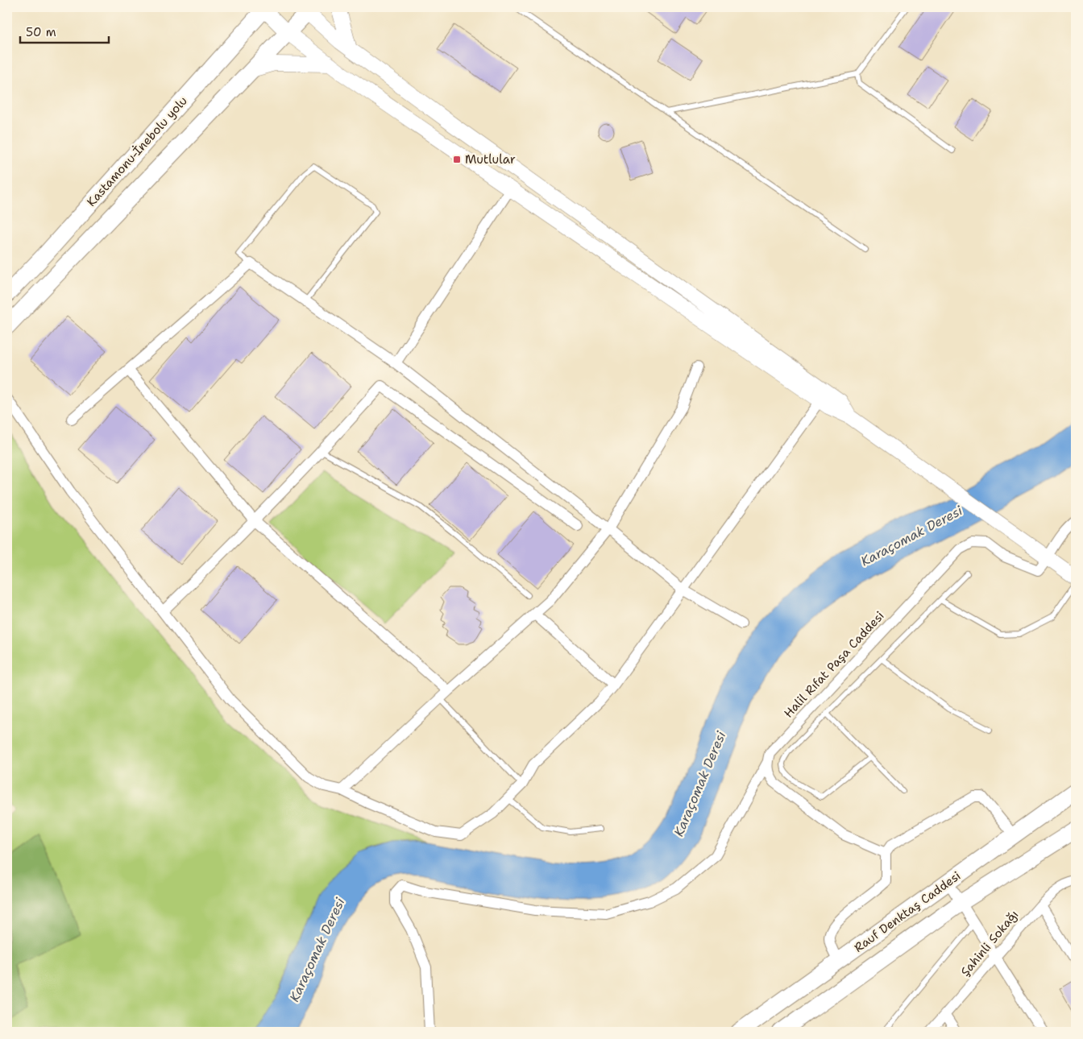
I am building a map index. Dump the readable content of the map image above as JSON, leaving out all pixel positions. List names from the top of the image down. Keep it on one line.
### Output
{"streets":{"main road":["Kastamonu-İnebolu yolu","Rauf Denktaş Caddesi"],"street":["Halil Rıfat Paşa Caddesi","Şahinli Sokağı"]},"water":["Karaçomak Deresi"],"places":{"transit":["Mutlular"]},"scale_bar":"50 m"}
